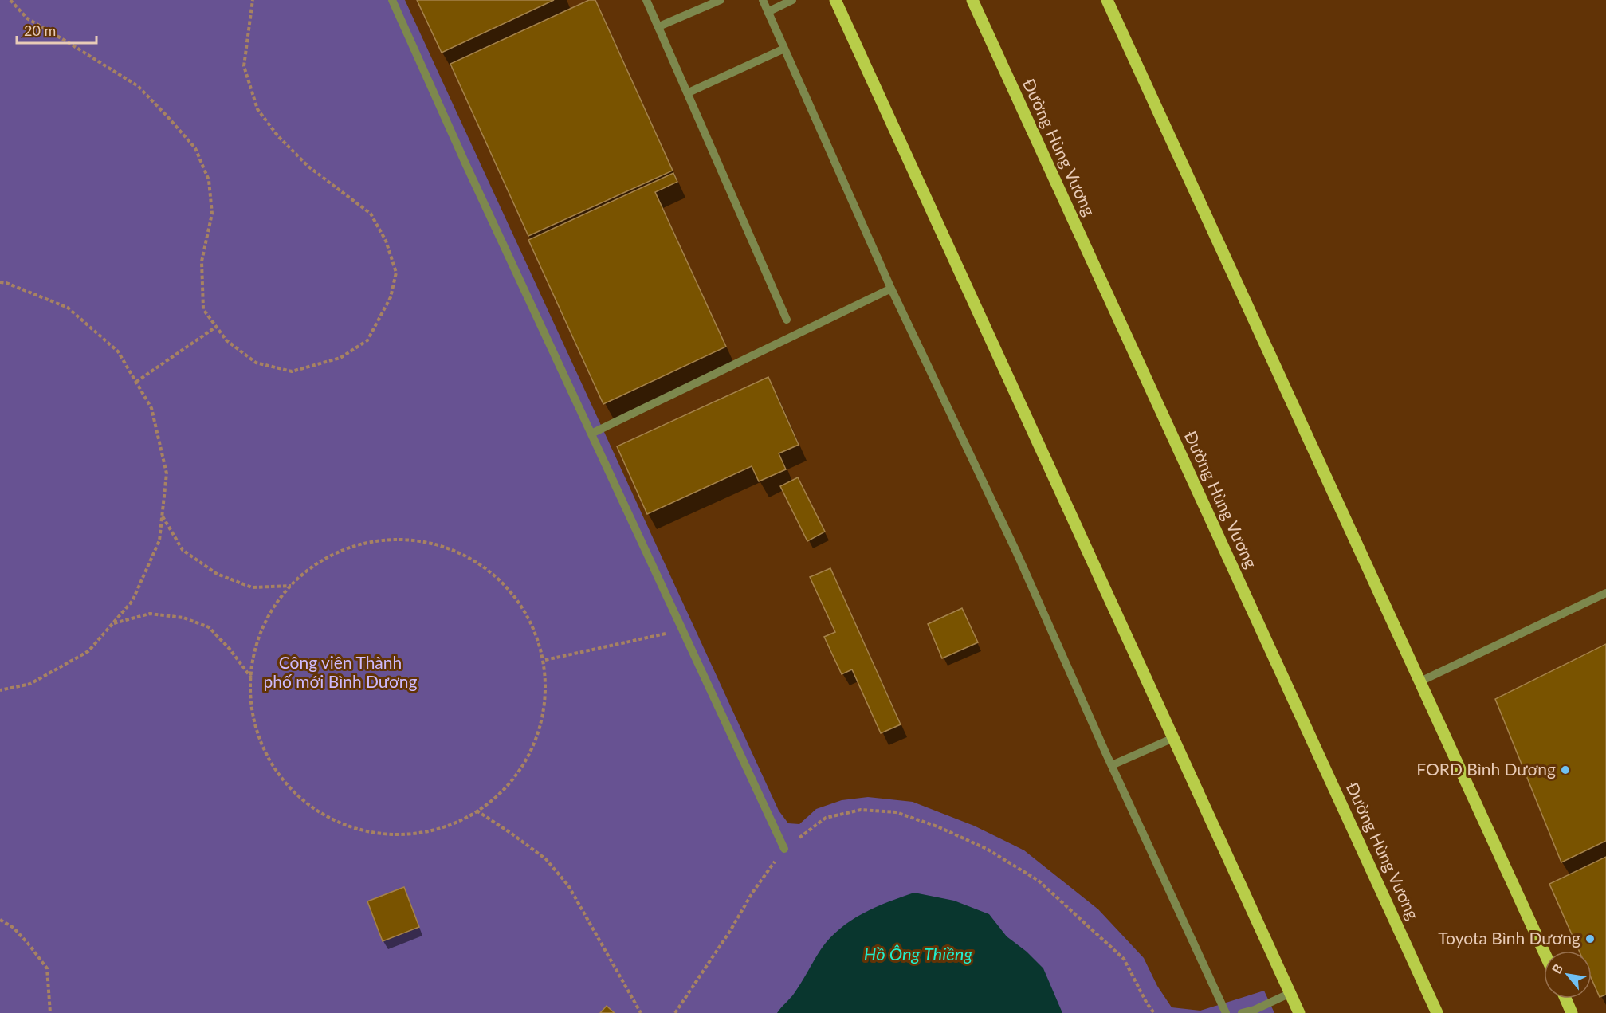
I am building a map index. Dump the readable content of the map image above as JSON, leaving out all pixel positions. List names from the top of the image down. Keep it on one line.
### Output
{"streets":{"main road":["Đường Hùng Vương"]},"water":["Hồ Ông Thiềng"],"parks":["Công viên Thành phố mới Bình Dương"],"places":["FORD Bình Dương","Toyota Bình Dương"],"scale_bar":"20 m","north":"top left"}
